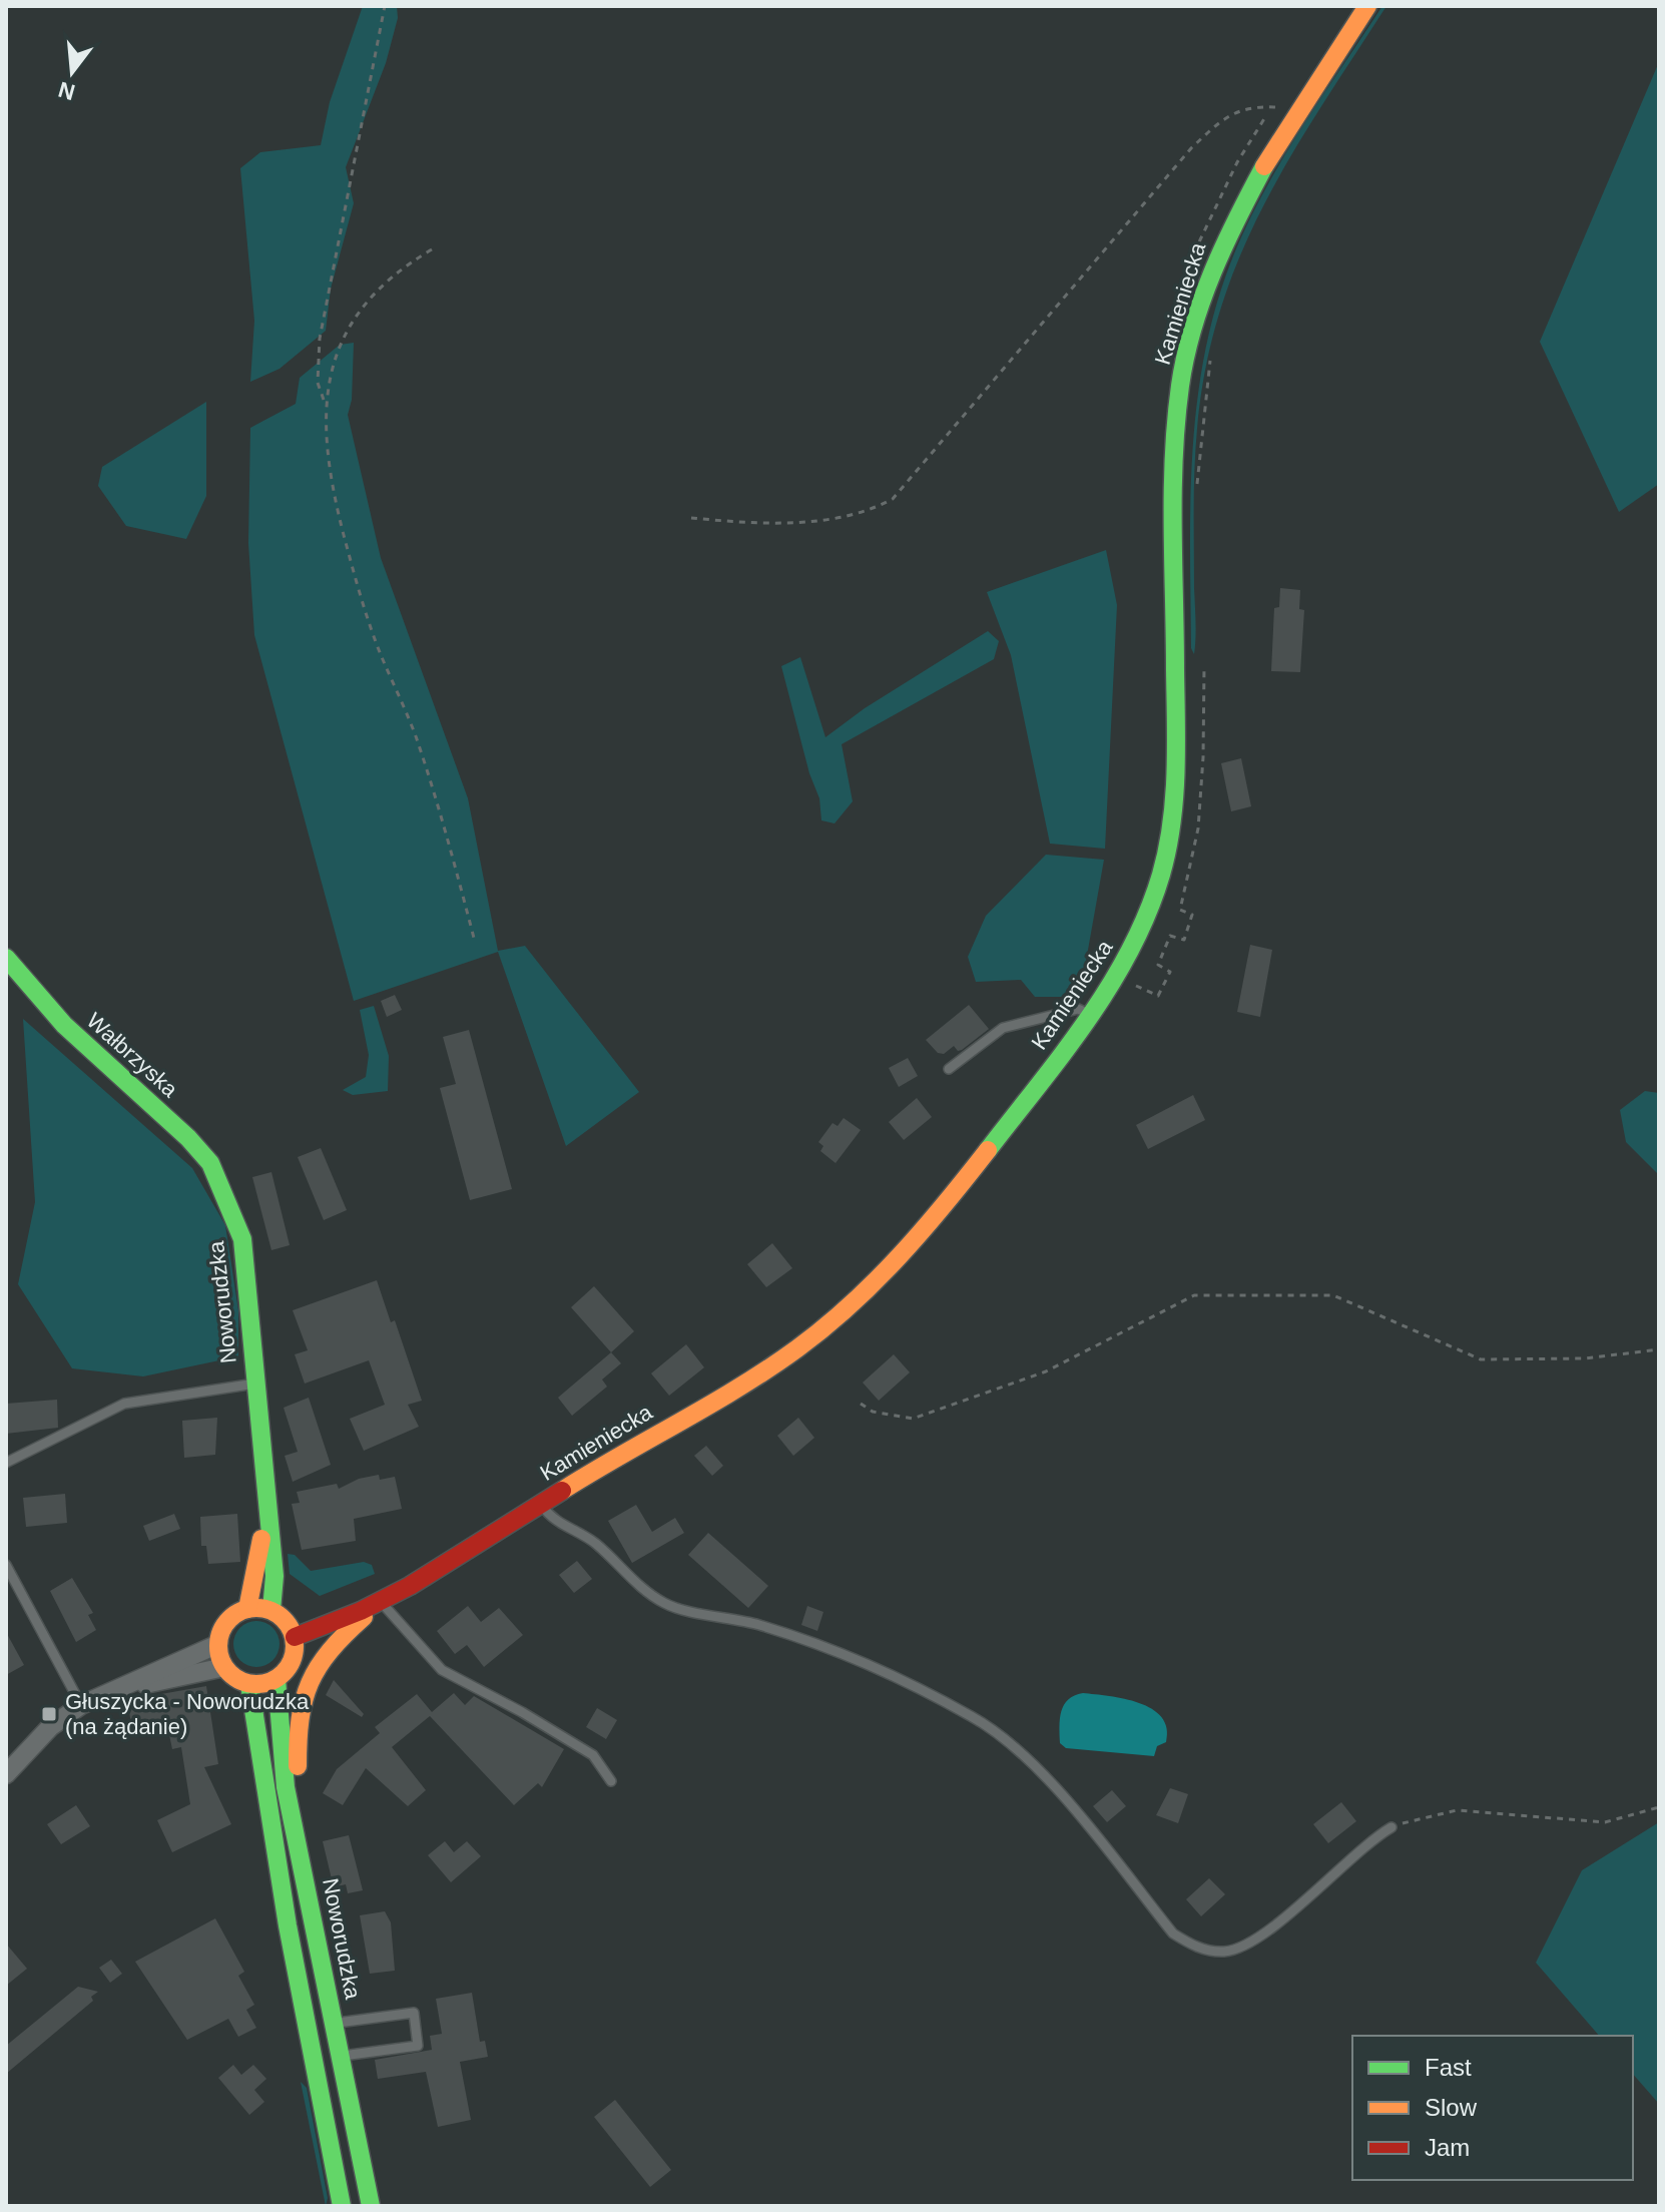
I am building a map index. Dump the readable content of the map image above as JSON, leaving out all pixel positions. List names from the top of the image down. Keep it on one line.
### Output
{"streets":{"main road":["Kamieniecka","Wałbrzyska","Noworudzka"]},"crossings":[["Kamieniecka","Noworudzka"],["Wałbrzyska","Noworudzka"]],"places":{"transit":["Głuszycka - Noworudzka (na żądanie)"]},"legend":["Fast","Slow","Jam"],"north":"bottom"}
